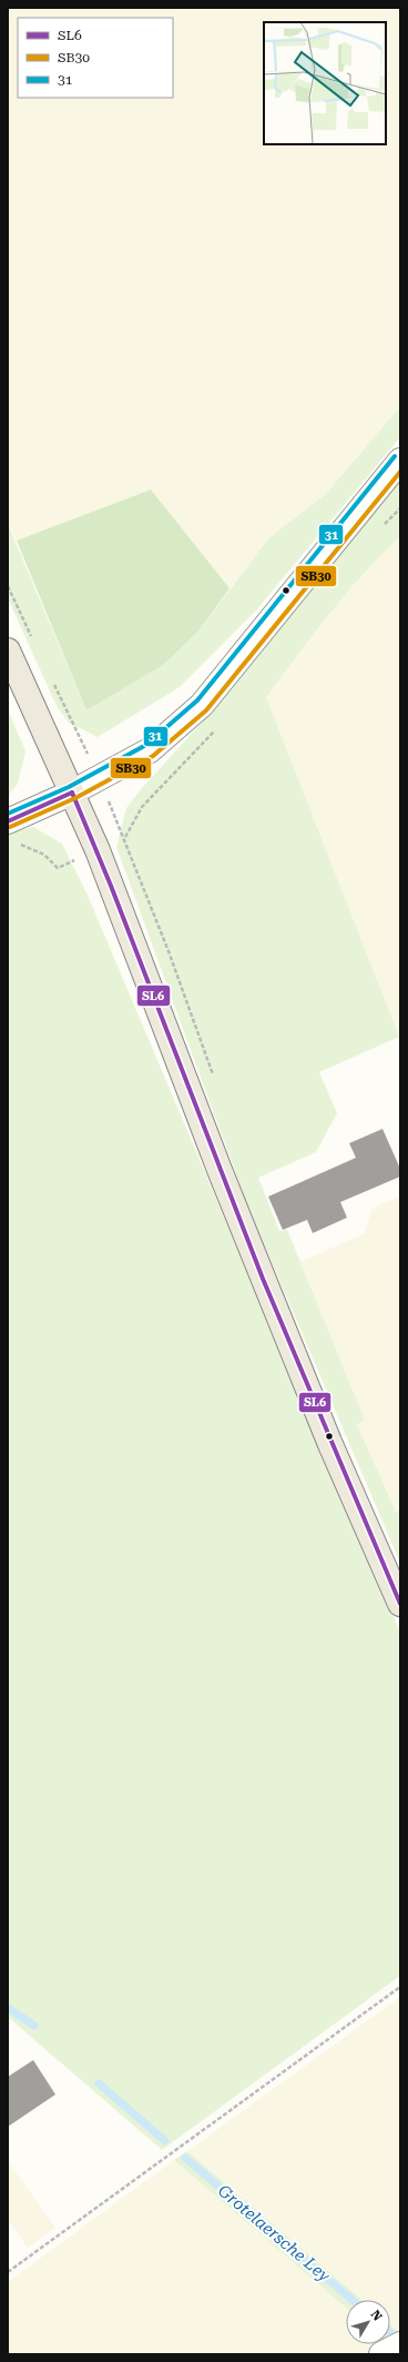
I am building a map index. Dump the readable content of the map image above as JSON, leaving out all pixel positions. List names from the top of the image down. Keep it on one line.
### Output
{"water":["Grotelaersche Ley"],"lines":["transit line 31","transit line SB30","transit line SL6"],"legend":["SL6","SB30","31"],"north":"top right"}
